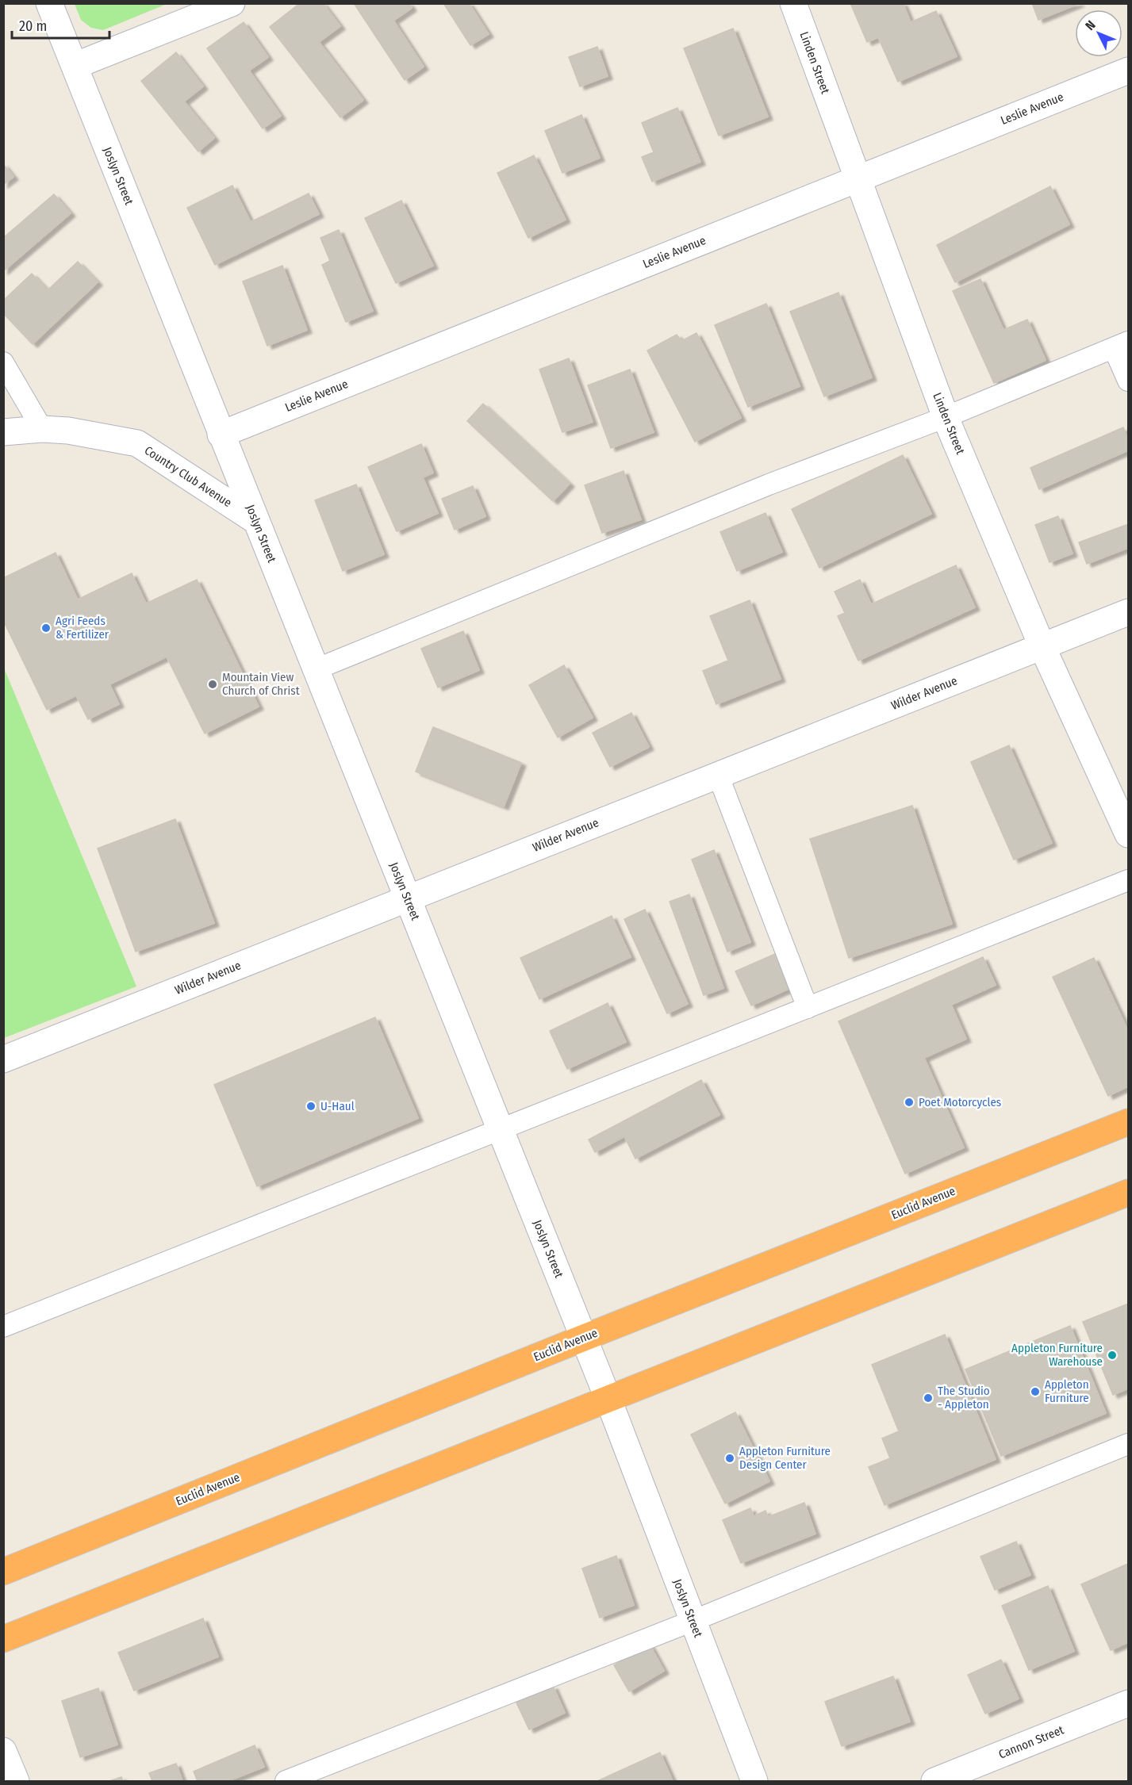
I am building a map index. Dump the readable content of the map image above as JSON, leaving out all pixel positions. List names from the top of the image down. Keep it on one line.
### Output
{"streets":{"highway":["Euclid Avenue"],"street":["Linden Street","Leslie Avenue","Joslyn Street","Country Club Avenue","Wilder Avenue","Cannon Street"]},"crossings":[["Linden Street","Leslie Avenue"],["Linden Street","Wilder Avenue"],["Leslie Avenue","Joslyn Street"],["Joslyn Street","Country Club Avenue"],["Joslyn Street","Wilder Avenue"],["Joslyn Street","Euclid Avenue"]],"places":["Agri Feeds & Fertilizer","Mountain View Church of Christ","Poet Motorcycles","U-Haul","Appleton Furniture Warehouse","Appleton Furniture","The Studio - Appleton","Appleton Furniture Design Center"],"scale_bar":"20 m","north":"top left"}
